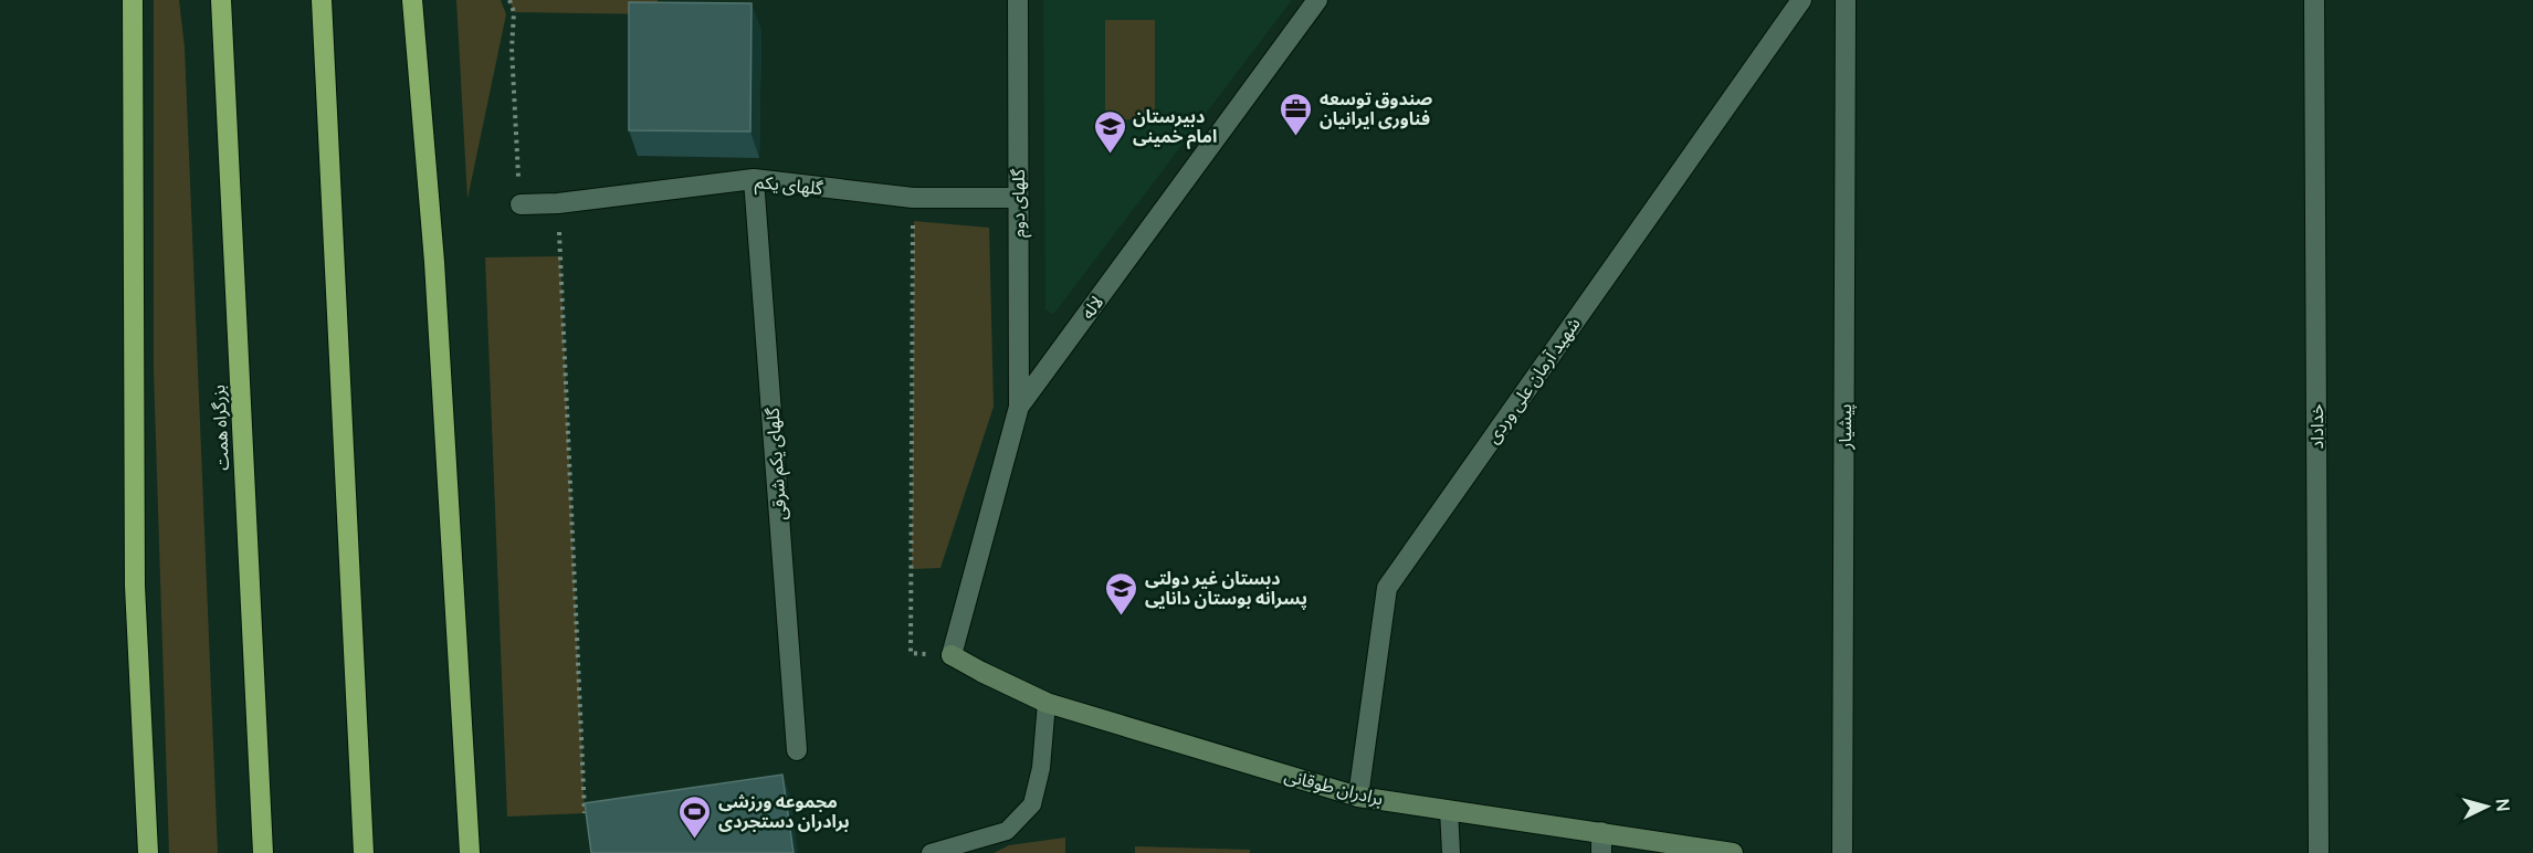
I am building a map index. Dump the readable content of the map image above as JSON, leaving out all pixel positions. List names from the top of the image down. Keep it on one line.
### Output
{"streets":{"highway":["بزرگراه همت"],"street":["گلهای یکم","گلهای دوم","لاله","شهید آرمان علی وردی","پیشیار","خداداد","گلهای یکم شرقی","برادران طوقانی"]},"crossings":[["گلهای یکم","گلهای دوم"],["گلهای یکم","گلهای یکم شرقی"],["گلهای دوم","لاله"],["لاله","برادران طوقانی"],["شهید آرمان علی وردی","برادران طوقانی"]],"places":{"office":["صندوق توسعه فناوری ایرانیان"],"school or university":["دبیرستان امام خمینی","دبستان غیر دولتی پسرانه بوستان دانایی"],"sports":["مجموعه ورزشی برادران دستجردی"]},"north":"right"}
